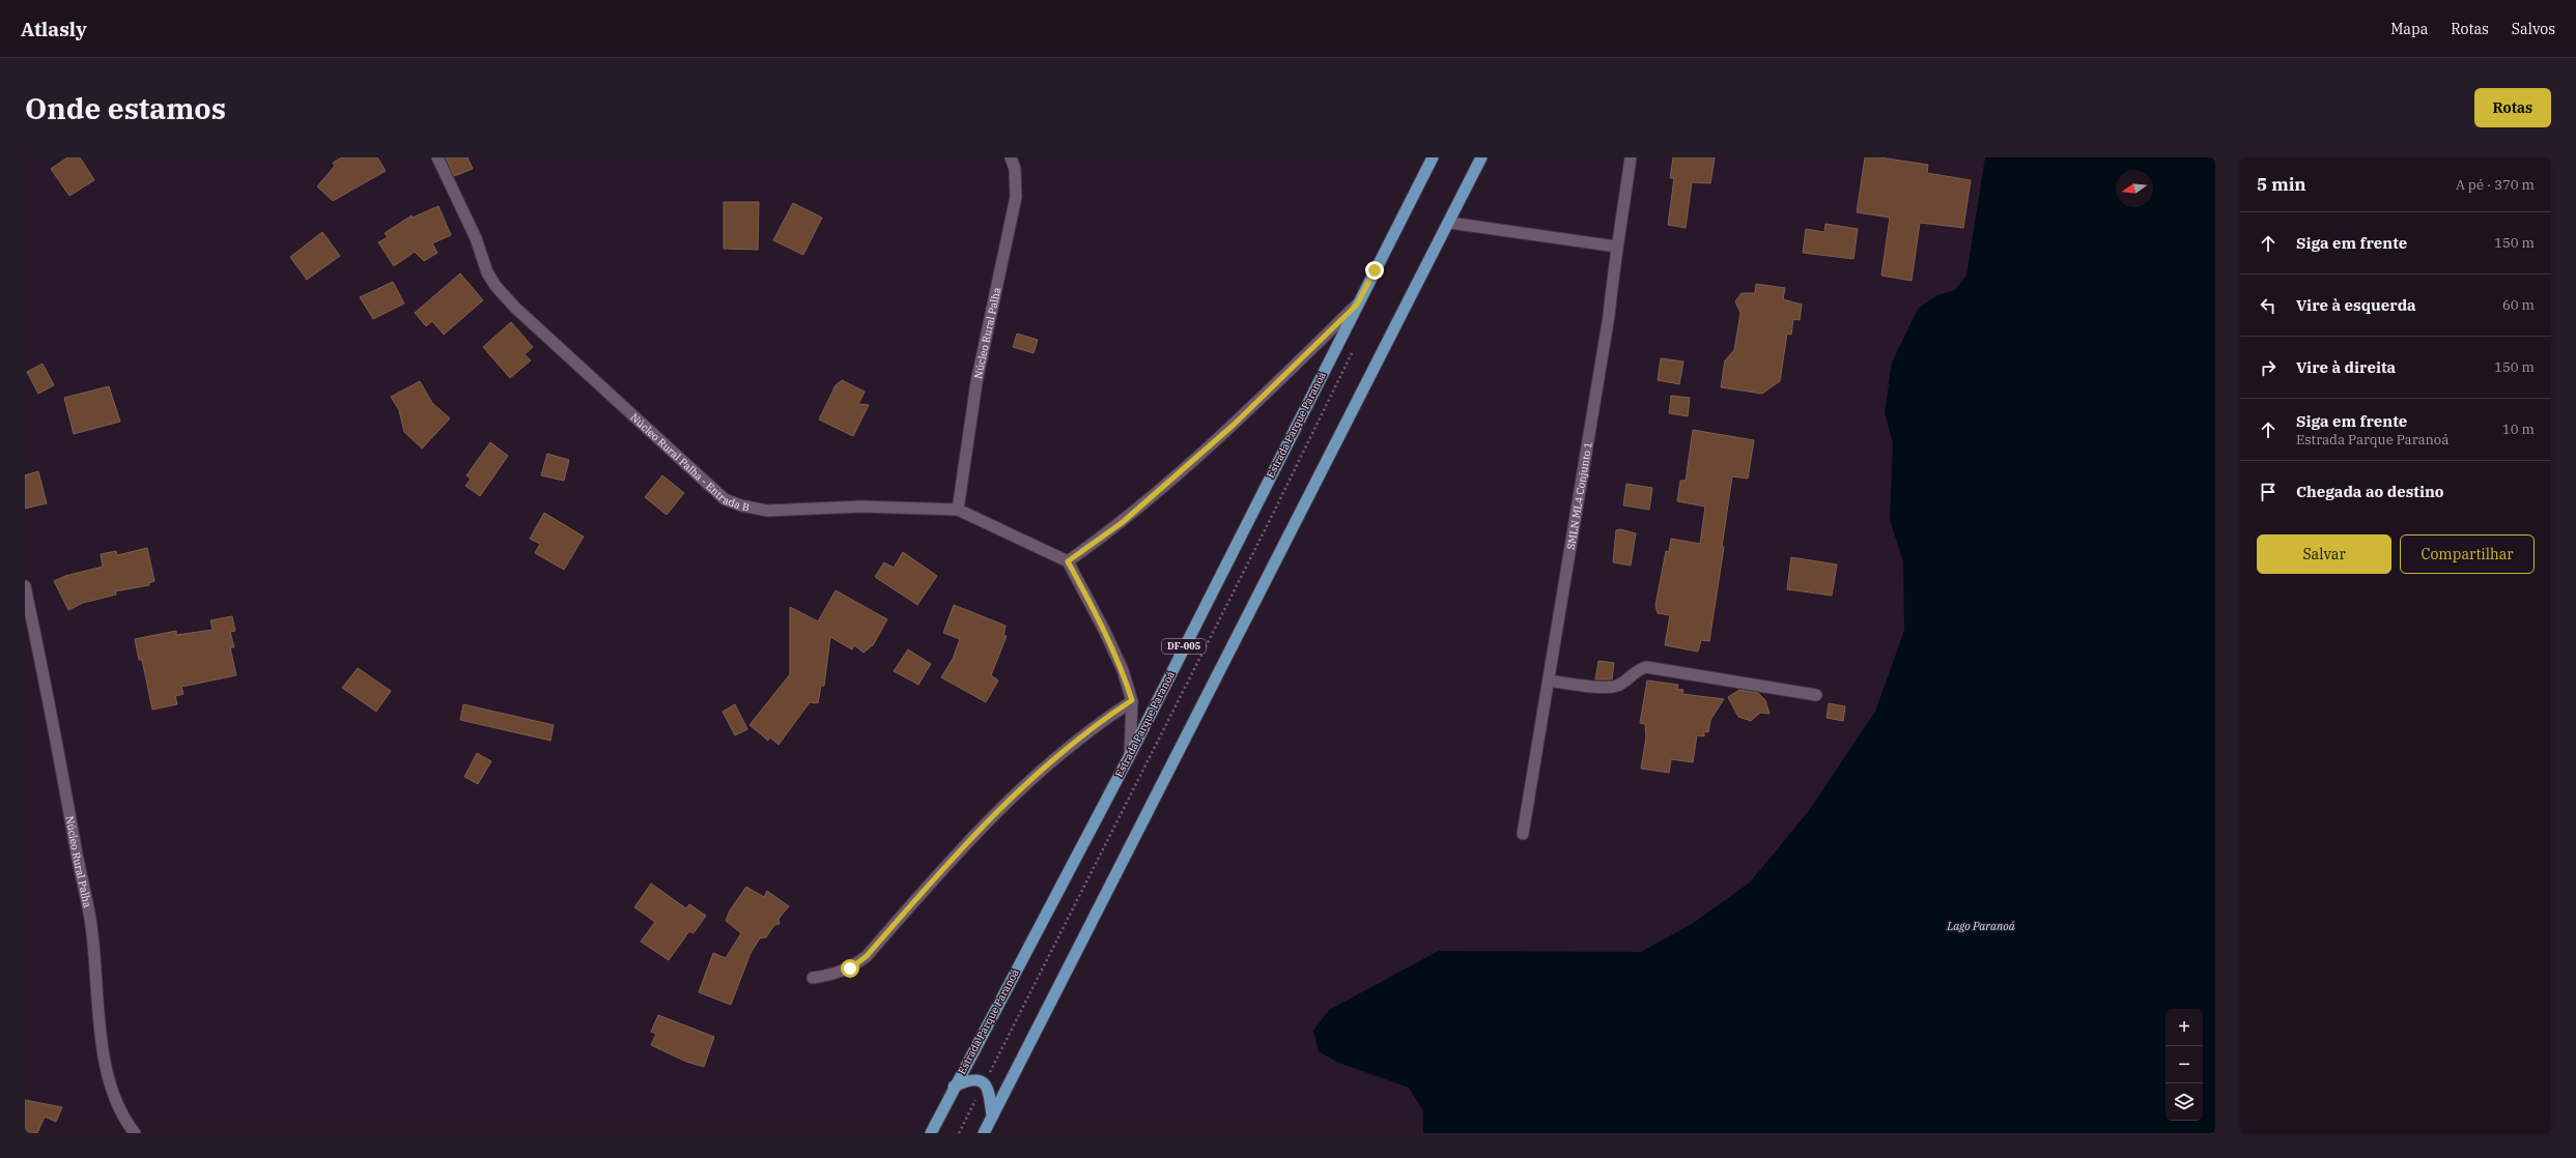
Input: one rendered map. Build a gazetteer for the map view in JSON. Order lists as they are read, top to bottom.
{
  "streets": {
    "main road": ["Estrada Parque Paranoá", "DF-005"],
    "street": ["Núcleo Rural Palha", "Núcleo Rural Palha - Entrada B", "SMLN ML4 Conjunto 1"]
  },
  "crossings": [
    ["Núcleo Rural Palha", "Núcleo Rural Palha - Entrada B"]
  ],
  "water": ["Lago Paranoá"],
  "north": "left",
  "page": {
    "header": "Atlasly",
    "nav": ["Mapa", "Rotas", "Salvos"],
    "buttons": [
      "Rotas",
      ["Salvar", "Compartilhar"]
    ],
    "title": "Onde estamos",
    "heading": ["5 min", "A pé · 370 m"],
    "list": [
      ["Siga em frente", "150 m"],
      ["Vire à esquerda", "60 m"],
      ["Vire à direita", "150 m"],
      ["Siga em frente", "Estrada Parque Paranoá", "10 m"],
      "Chegada ao destino"
    ],
    "map_buttons": ["+", "−"]
  }
}
